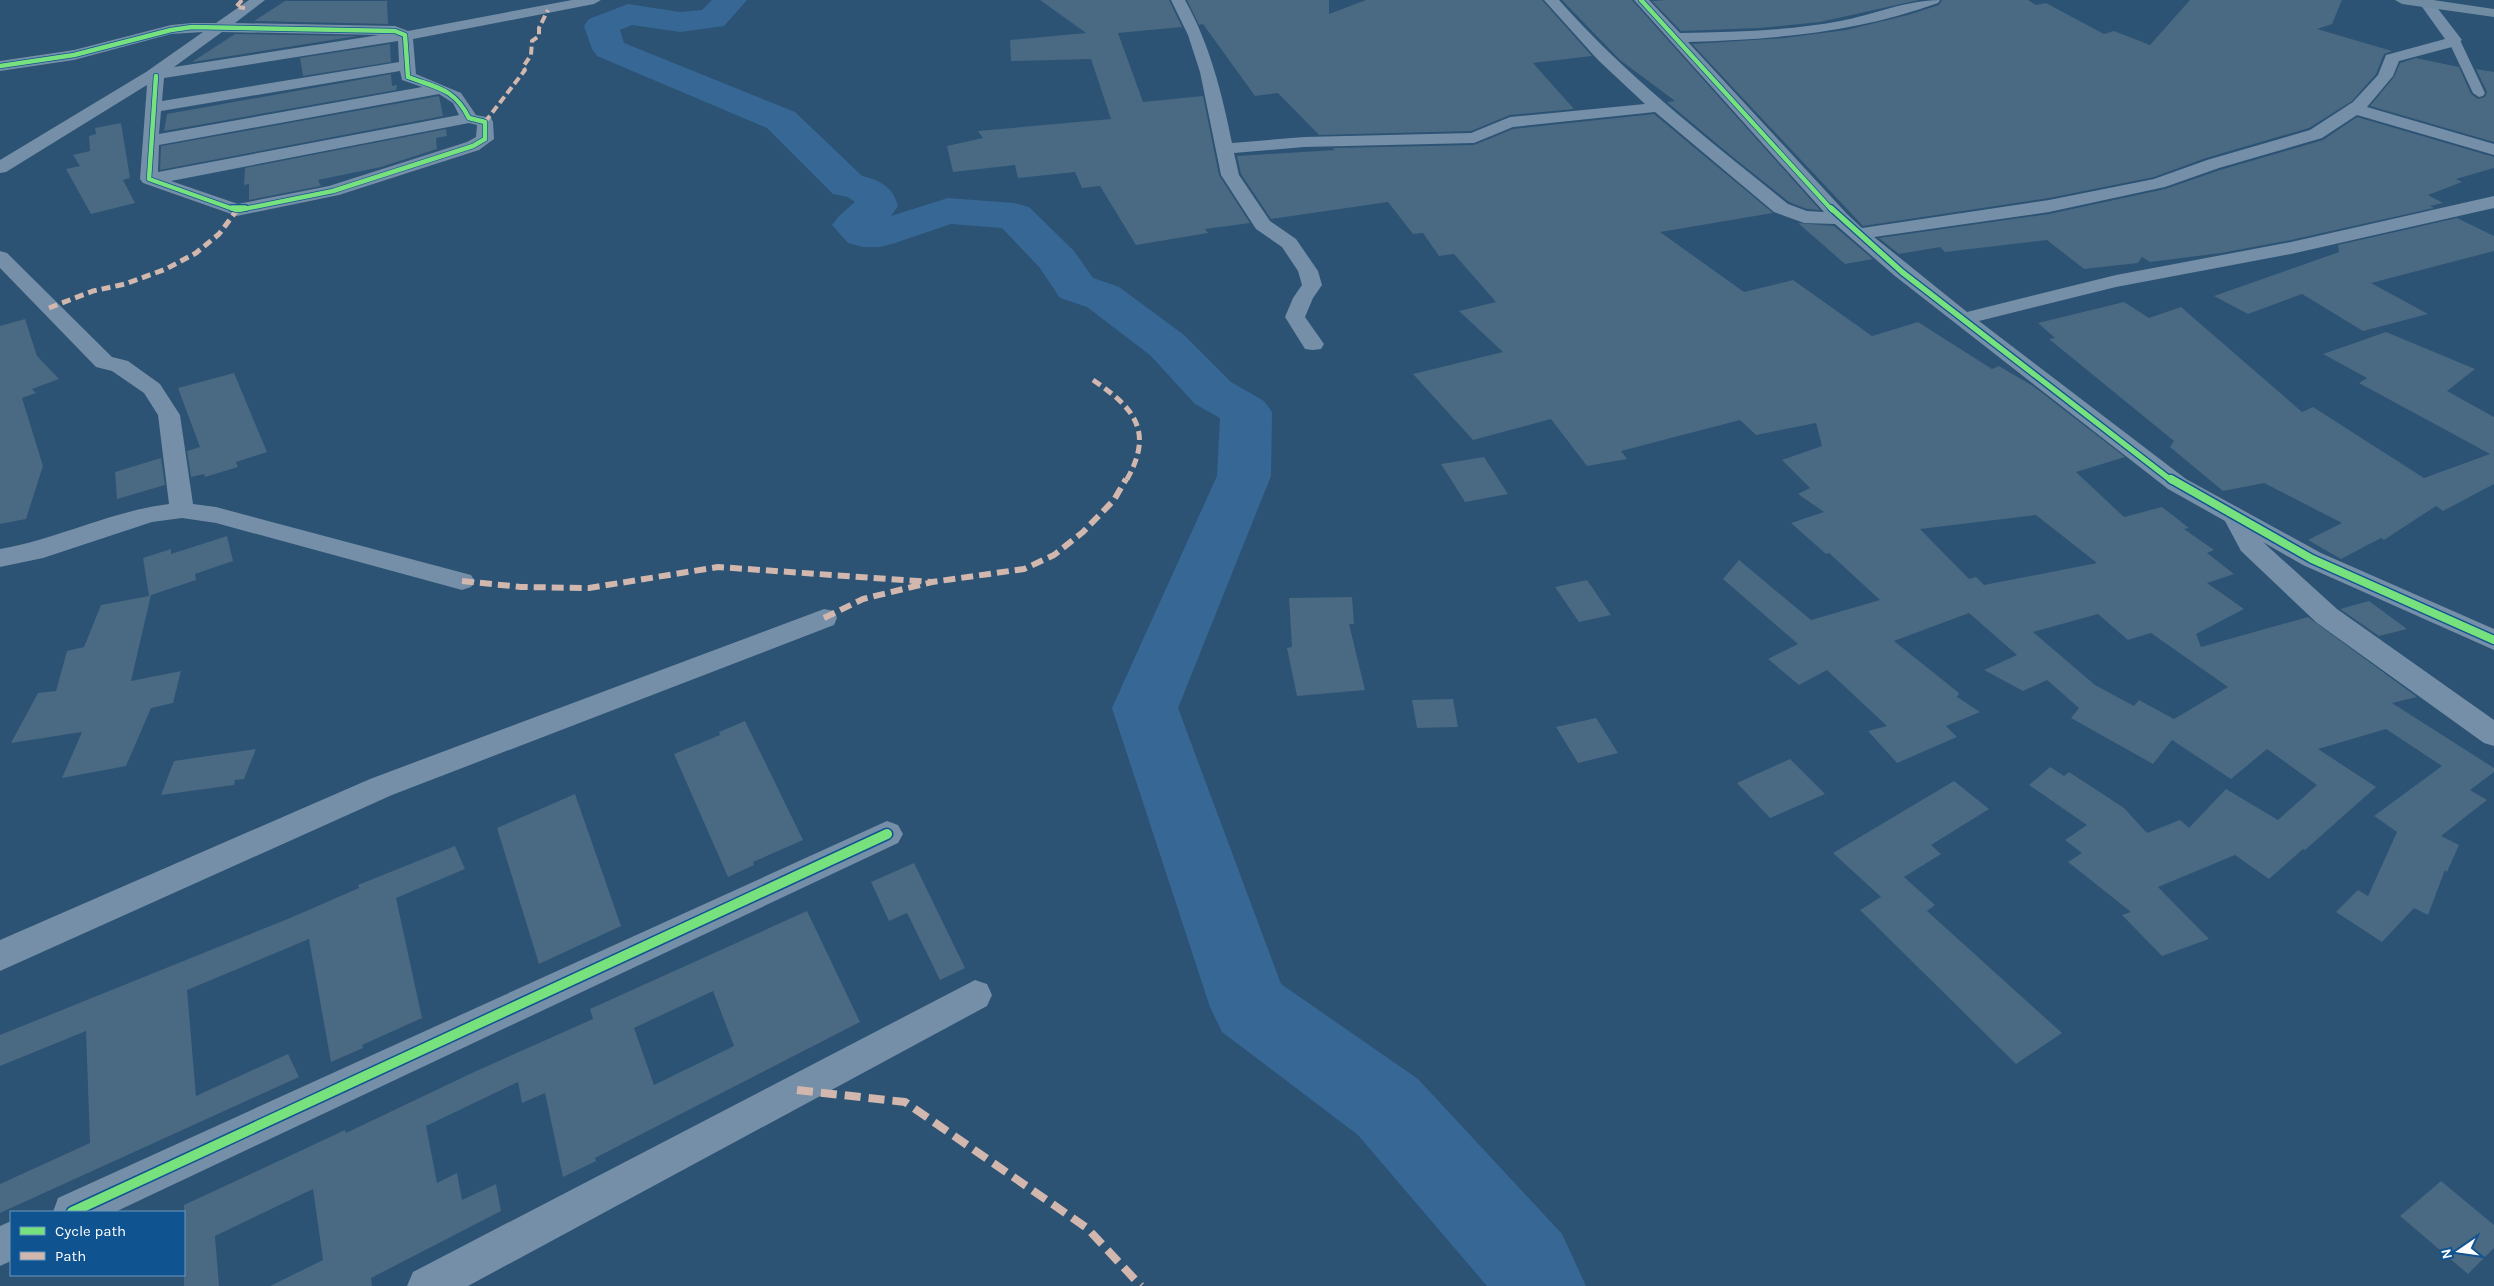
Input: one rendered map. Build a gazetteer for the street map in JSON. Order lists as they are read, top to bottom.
{
  "legend": ["Cycle path", "Path"],
  "north": "left"
}
